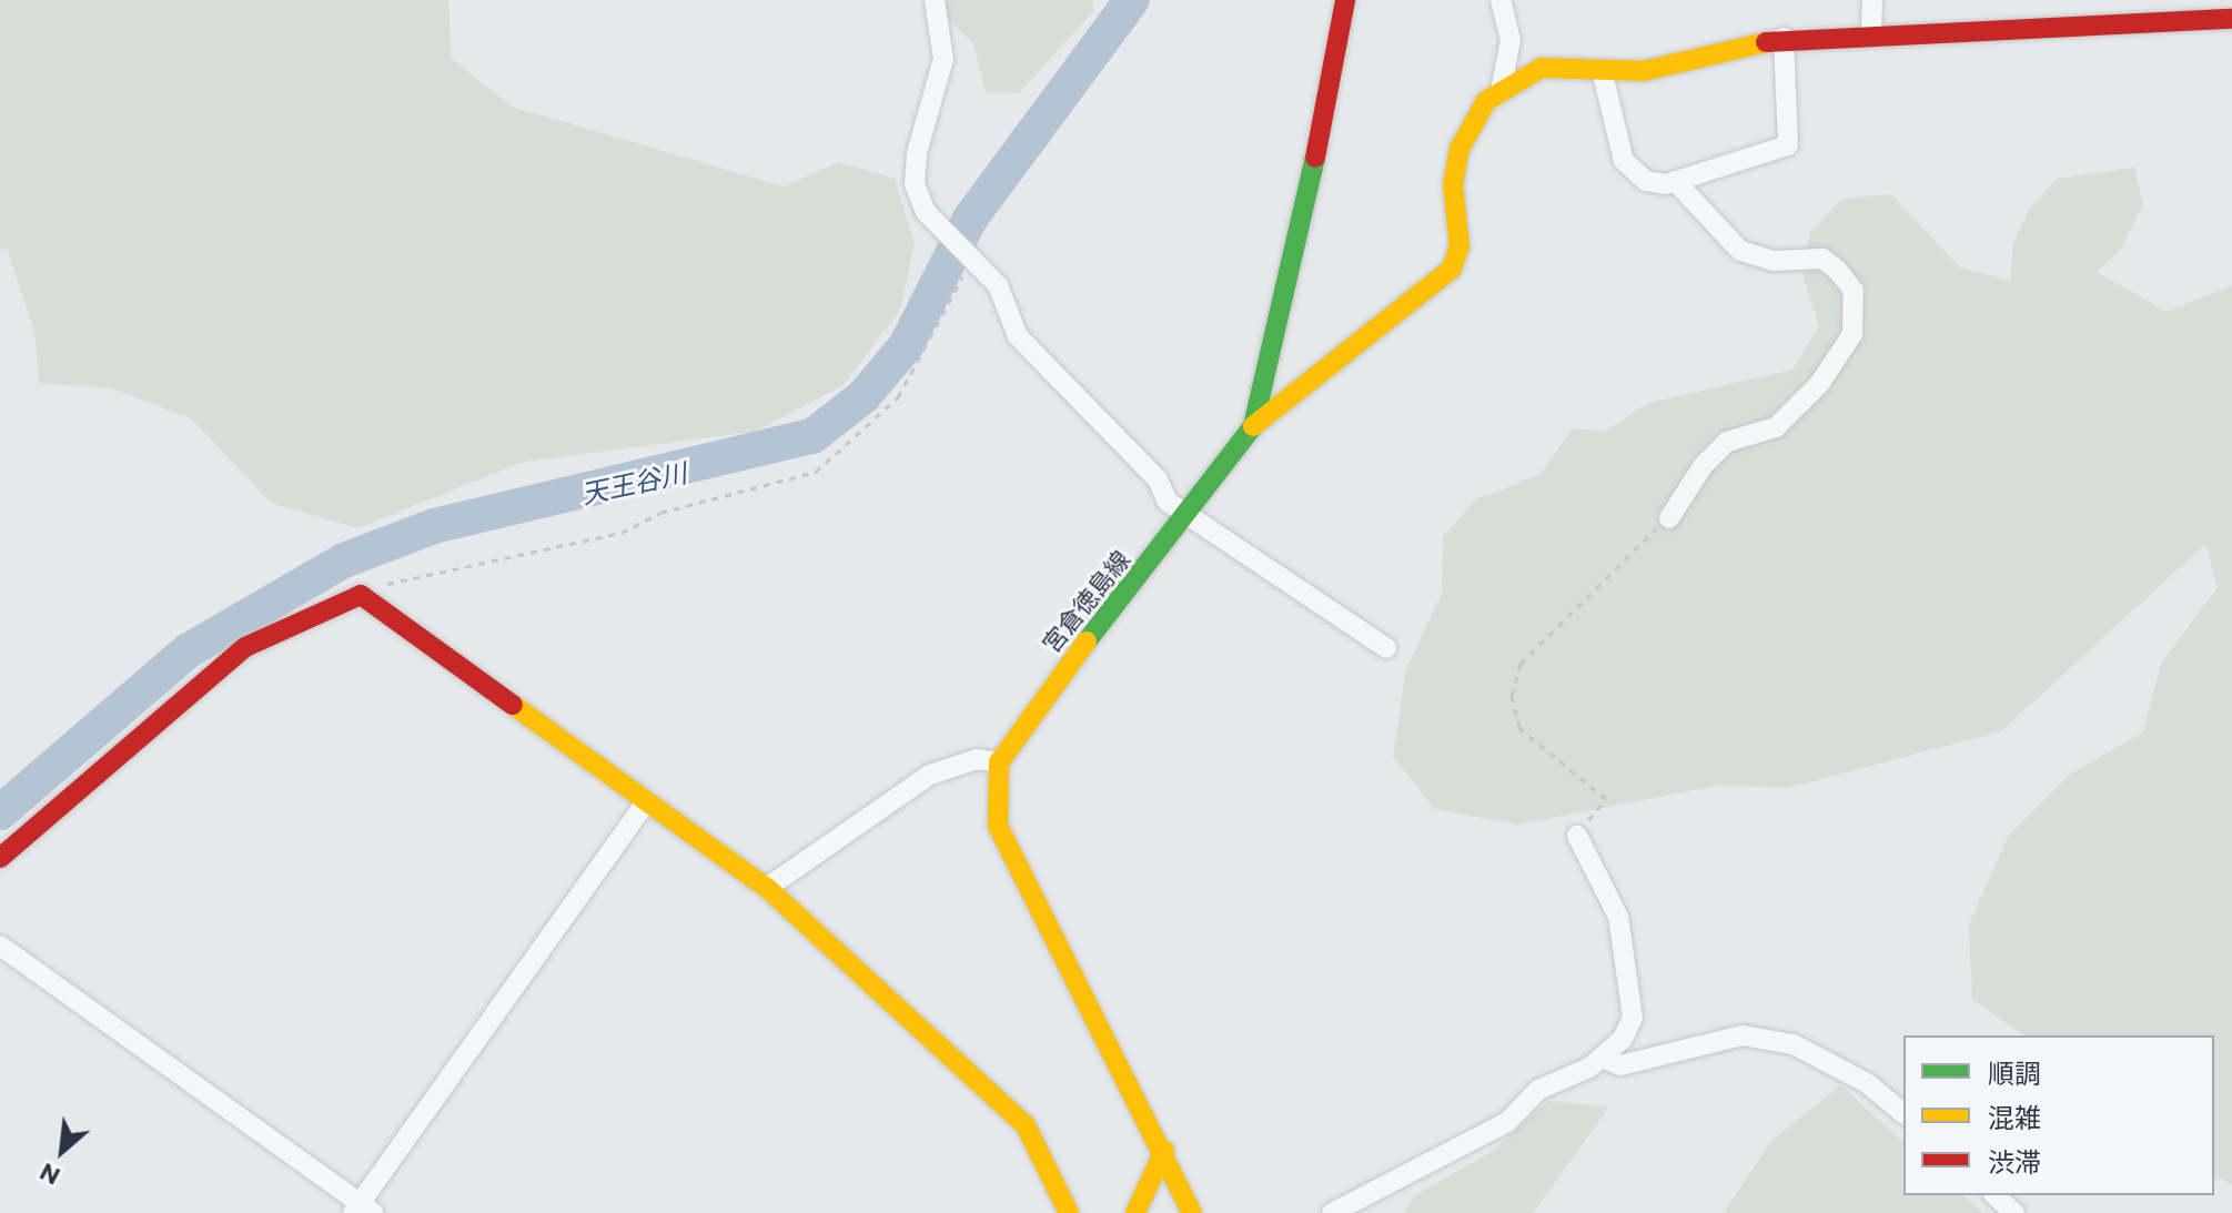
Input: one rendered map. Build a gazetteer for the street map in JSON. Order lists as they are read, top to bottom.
{
  "streets": {
    "street": ["宮倉徳島線"]
  },
  "water": ["天王谷川"],
  "legend": ["順調", "混雑", "渋滞"],
  "north": "bottom left"
}
